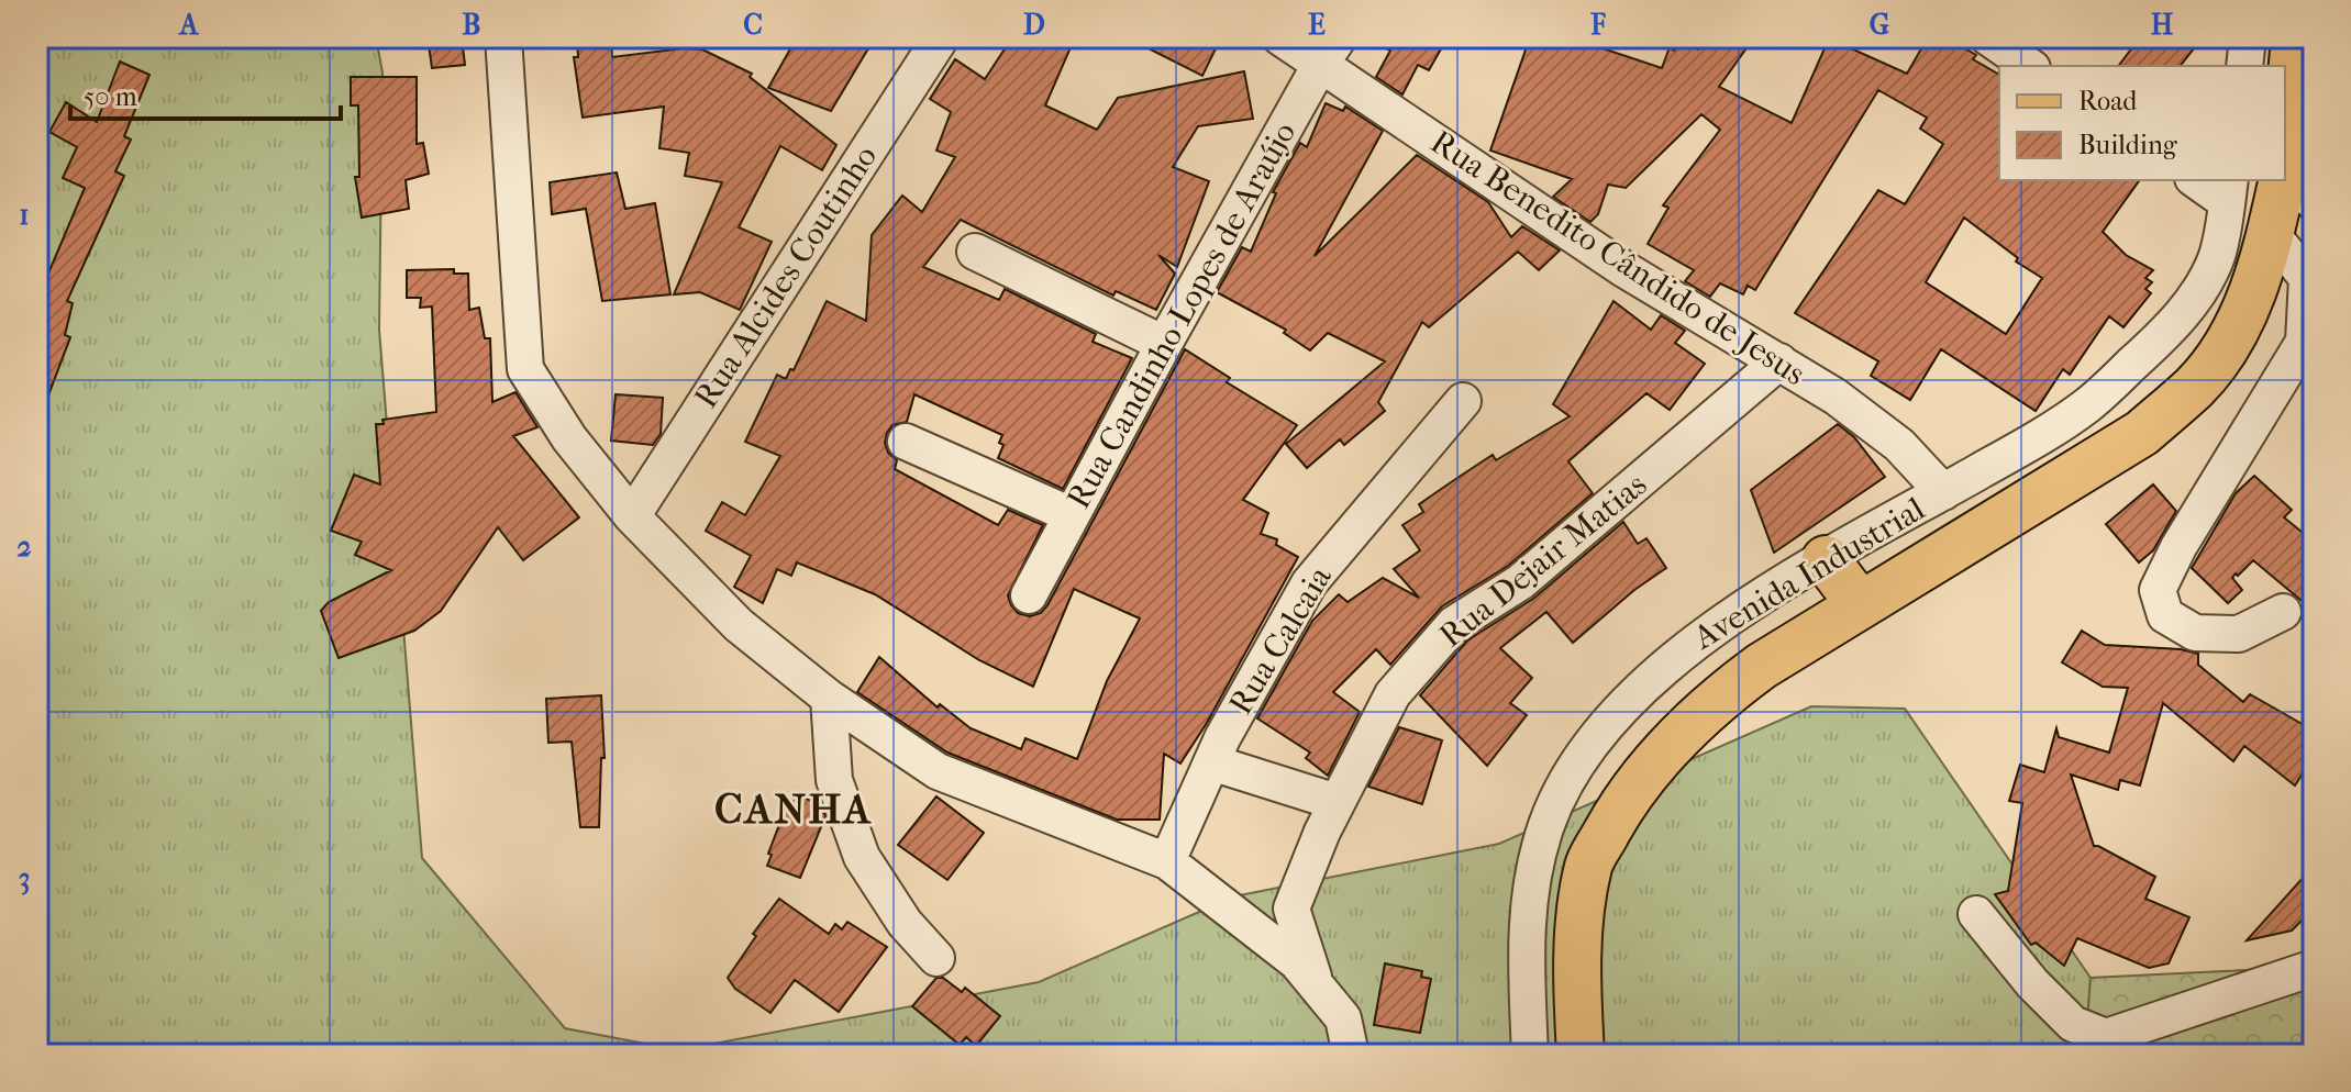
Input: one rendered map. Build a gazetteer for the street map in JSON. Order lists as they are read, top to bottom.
{
  "streets": {
    "main road": ["Avenida Industrial"],
    "street": [
      "Rua Benedito Cândido de Jesus",
      "Rua Alcides Coutinho",
      "Rua Candinho Lopes de Araújo",
      "Rua Dejair Matias",
      "Rua Calcaia"
    ]
  },
  "crossings": [
    ["Rua Benedito Cândido de Jesus", "Rua Candinho Lopes de Araújo"],
    ["Rua Benedito Cândido de Jesus", "Rua Dejair Matias"],
    ["Rua Benedito Cândido de Jesus", "Avenida Industrial"]
  ],
  "districts": ["CANHA"],
  "legend": ["Road", "Building"],
  "scale_bar": "50 m",
  "grid": {
    "columns": [
      "A",
      "B",
      "C",
      "D",
      "E",
      "F",
      "G",
      "H"
    ],
    "rows": ["1", "2", "3"]
  }
}
